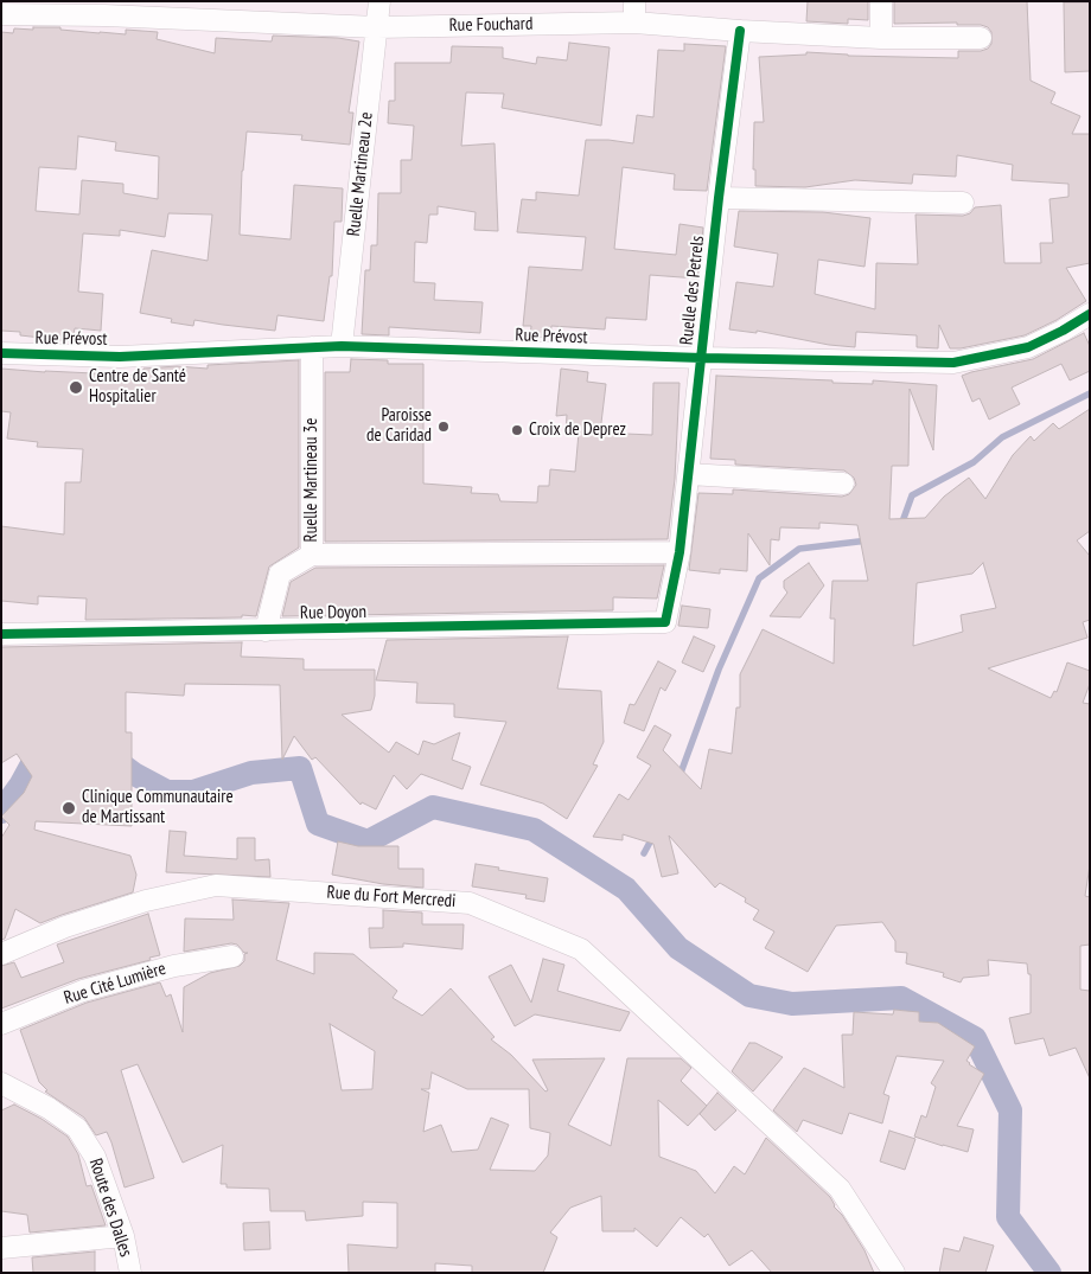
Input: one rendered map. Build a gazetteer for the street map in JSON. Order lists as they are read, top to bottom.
{
  "streets": {
    "street": [
      "Rue Fouchard",
      "Ruelle Martineau 2e",
      "Ruelle des Petrels",
      "Rue Prévost",
      "Ruelle Martineau 3e",
      "Rue Doyon",
      "Rue du Fort Mercredi",
      "Rue Cité Lumière",
      "Route des Dalles"
    ]
  },
  "crossings": [
    ["Rue Fouchard", "Ruelle Martineau 2e"],
    ["Rue Fouchard", "Ruelle des Petrels"],
    ["Ruelle Martineau 2e", "Rue Prévost"],
    ["Ruelle des Petrels", "Rue Prévost"],
    ["Ruelle des Petrels", "Rue Doyon"],
    ["Rue Prévost", "Ruelle Martineau 3e"],
    ["Ruelle Martineau 3e", "Rue Doyon"]
  ],
  "places": [
    "Centre de Santé Hospitalier",
    "Paroisse de Caridad",
    "Croix de Deprez",
    "Clinique Communautaire de Martissant"
  ]
}
